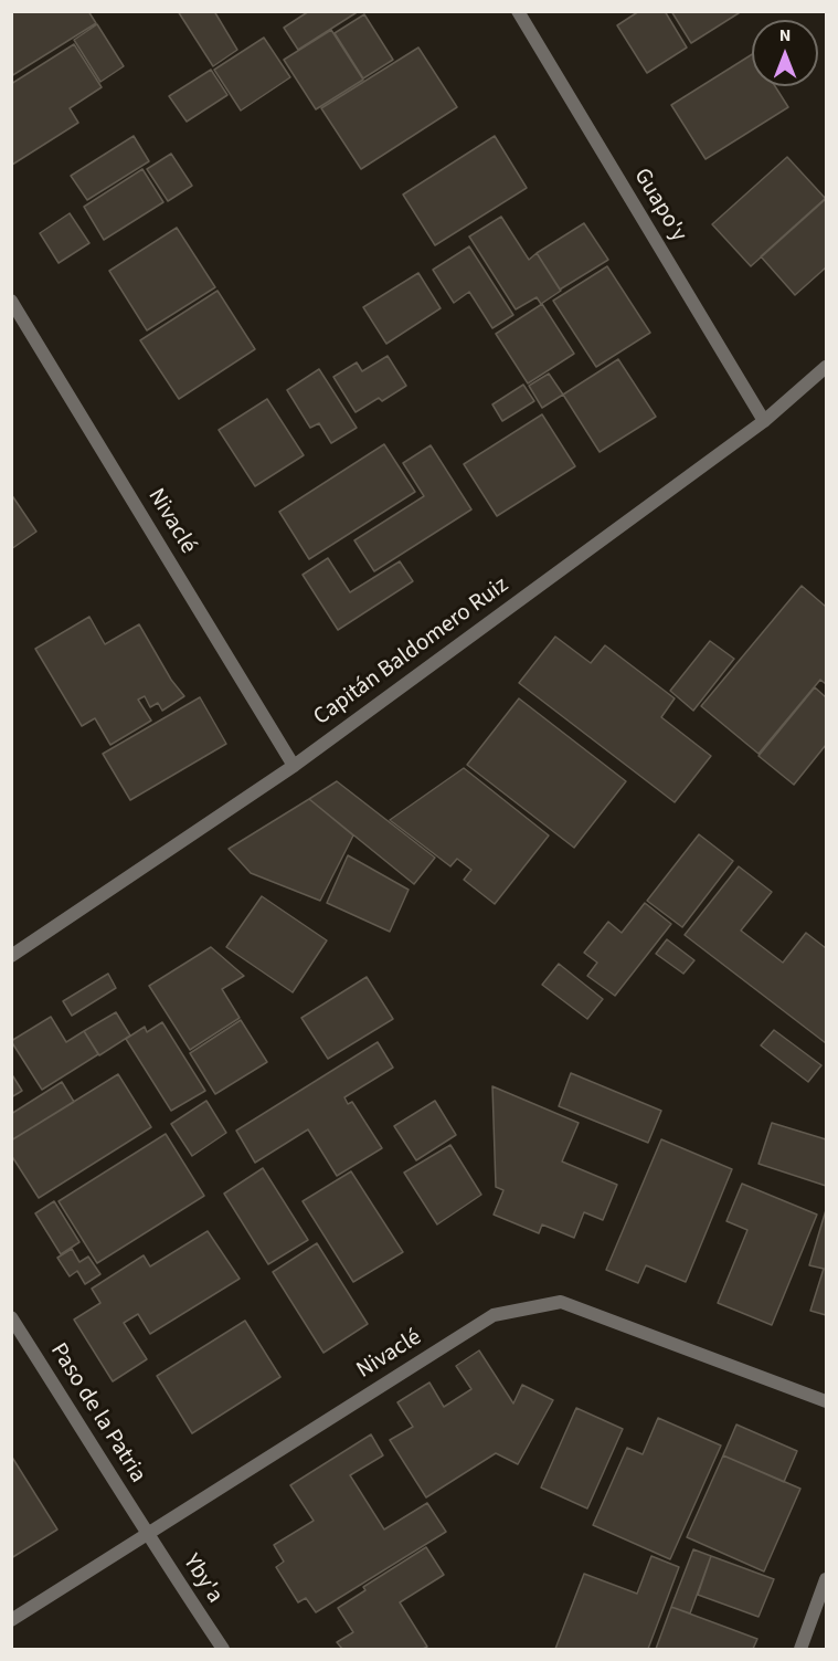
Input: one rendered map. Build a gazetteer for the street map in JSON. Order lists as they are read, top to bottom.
{
  "streets": {
    "street": [
      "Guapo'y",
      "Nivaclé",
      "Capitán Baldomero Ruiz",
      "Paso de la Patria",
      "Yby'a"
    ]
  },
  "crossings": [
    ["Guapo'y", "Capitán Baldomero Ruiz"],
    ["Nivaclé", "Capitán Baldomero Ruiz"],
    ["Nivaclé", "Paso de la Patria"],
    ["Nivaclé", "Yby'a"],
    ["Paso de la Patria", "Yby'a"]
  ],
  "north": "top"
}
